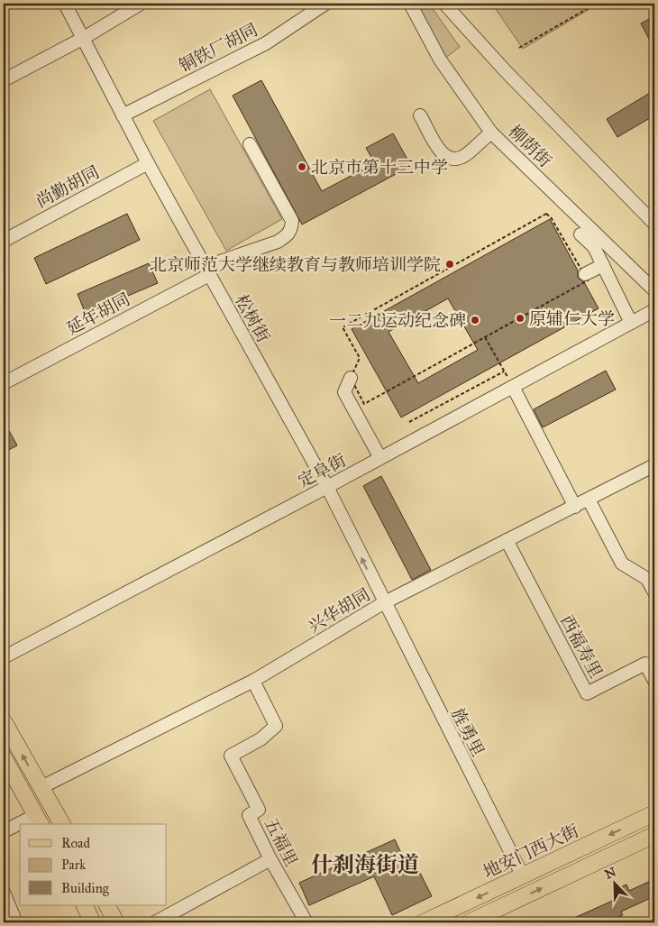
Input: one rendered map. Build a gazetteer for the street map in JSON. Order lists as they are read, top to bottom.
{
  "streets": {
    "main road": ["地安门西大街"],
    "street": [
      "铜铁厂胡同",
      "柳荫街",
      "尚勤胡同",
      "延年胡同",
      "松树街",
      "定阜街",
      "兴华胡同",
      "西福寿里",
      "旌勇里",
      "五福里"
    ]
  },
  "crossings": [
    ["铜铁厂胡同", "松树街"],
    ["尚勤胡同", "松树街"],
    ["延年胡同", "松树街"],
    ["松树街", "定阜街"],
    ["松树街", "兴华胡同"],
    ["松树街", "旌勇里"],
    ["兴华胡同", "西福寿里"],
    ["兴华胡同", "旌勇里"],
    ["兴华胡同", "五福里"],
    ["旌勇里", "地安门西大街"]
  ],
  "districts": ["什刹海街道"],
  "places": [
    "北京市第十三中学",
    "北京师范大学继续教育与教师培训学院",
    "原辅仁大学",
    "一二九运动纪念碑"
  ],
  "legend": ["Road", "Park", "Building"],
  "north": "top left"
}
